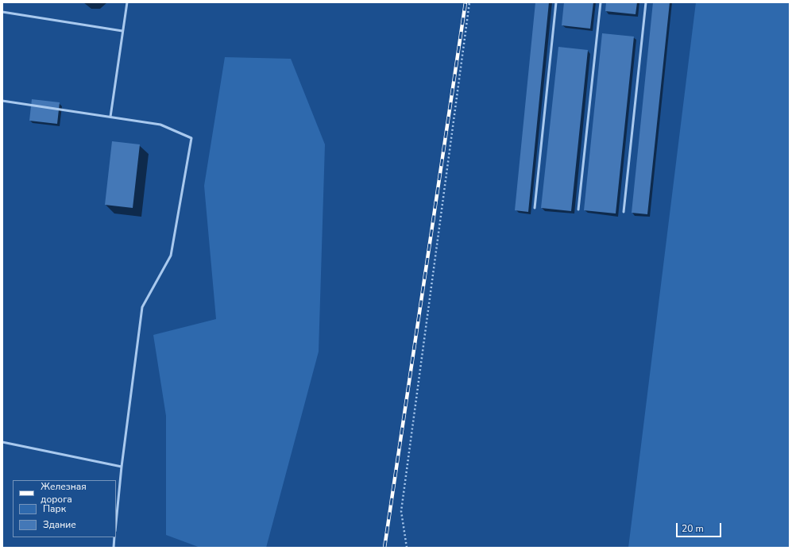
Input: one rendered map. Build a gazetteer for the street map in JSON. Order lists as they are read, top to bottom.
{
  "legend": ["Железная дорога", "Парк", "Здание"],
  "scale_bar": "20 m"
}
